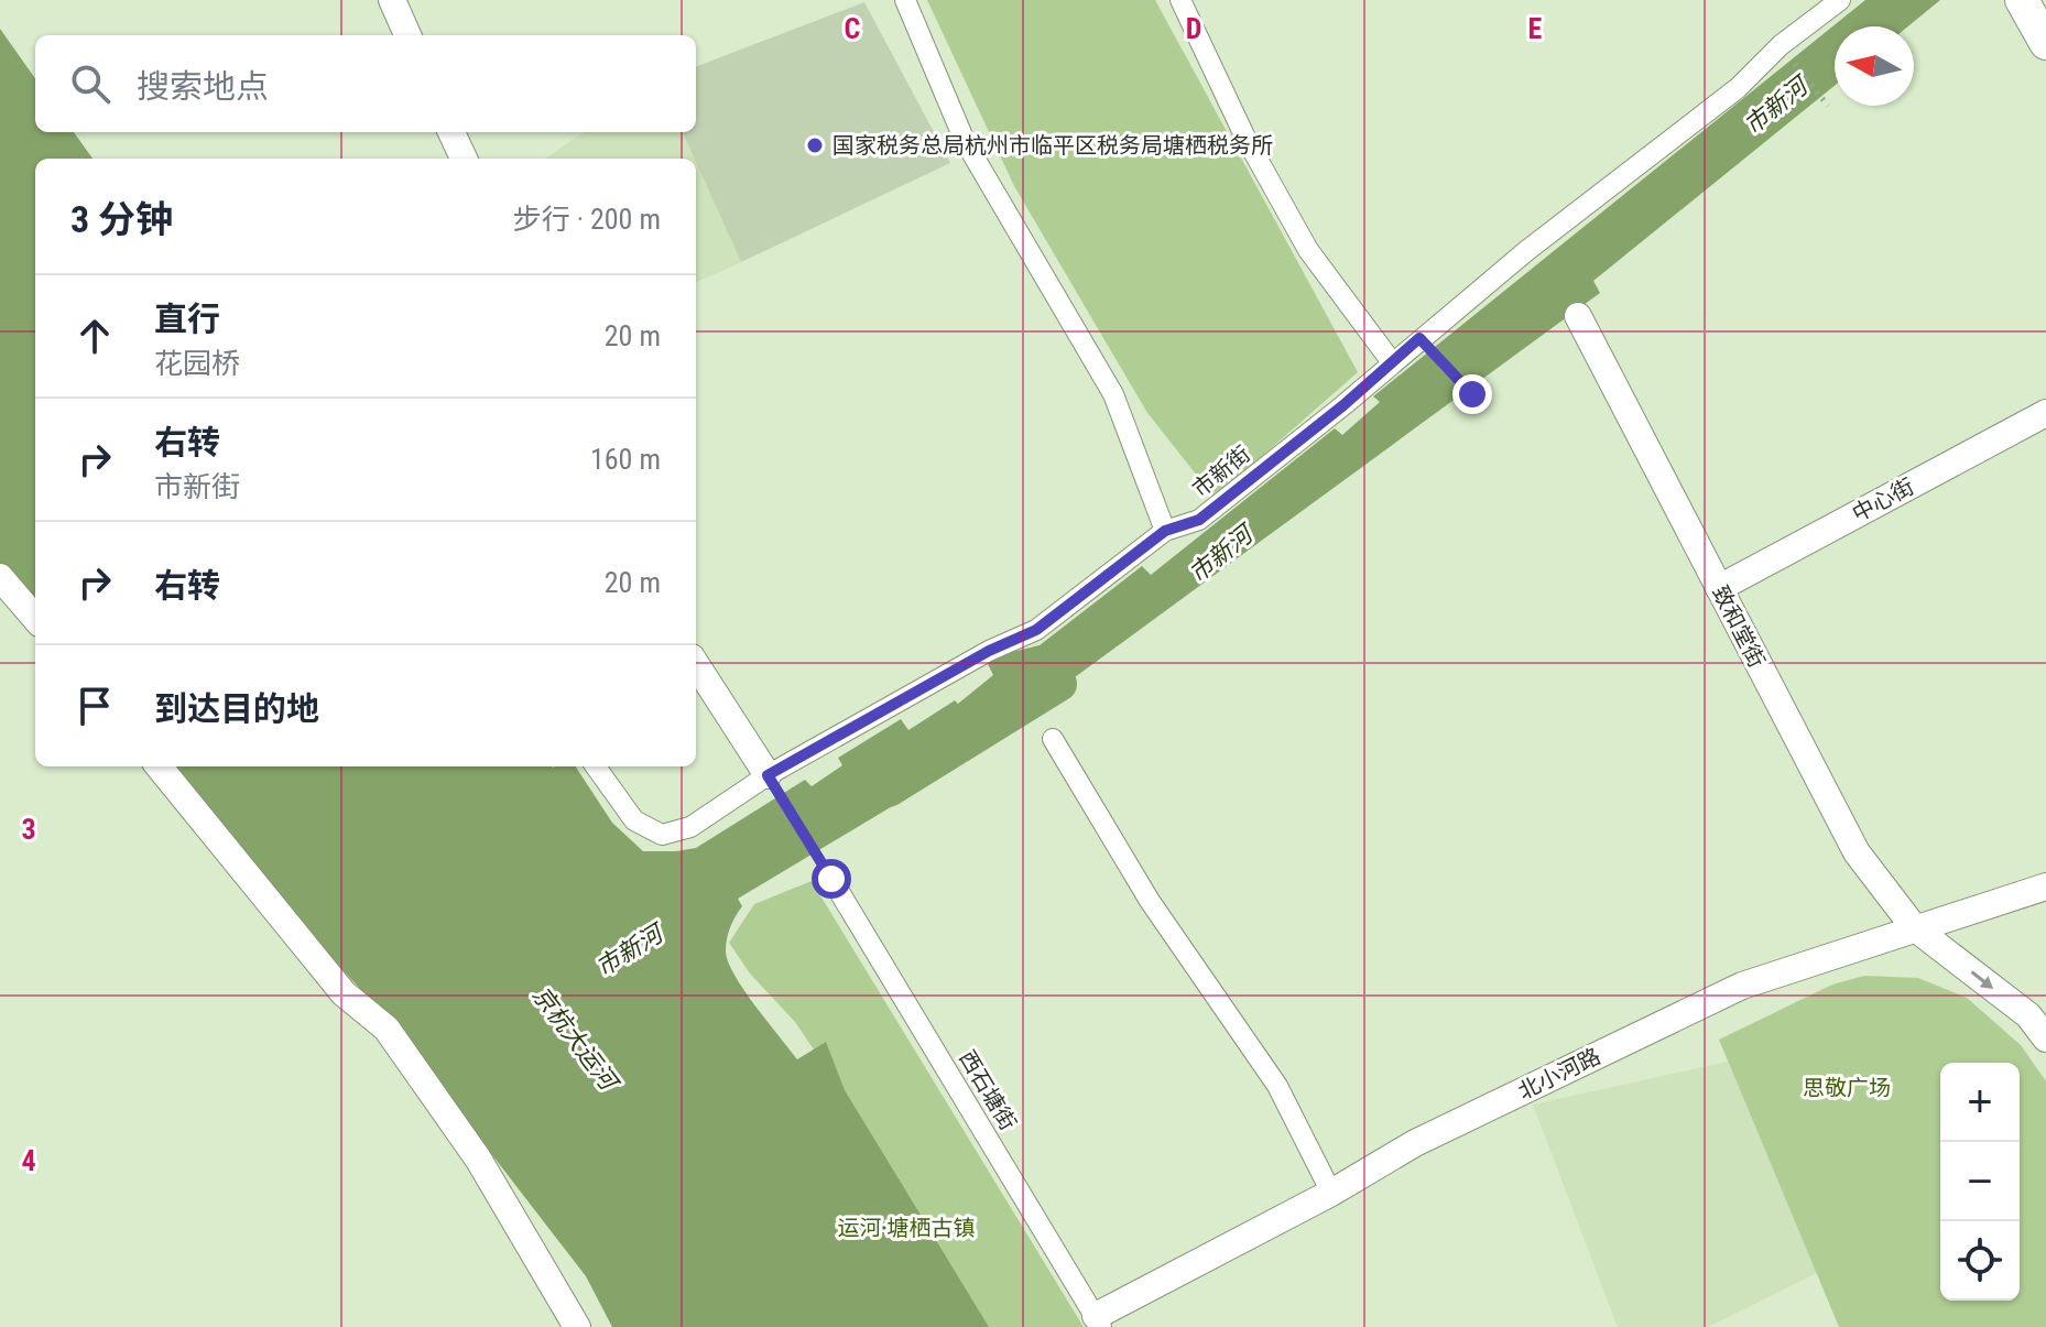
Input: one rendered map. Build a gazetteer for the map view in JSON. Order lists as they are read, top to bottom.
{
  "streets": {
    "street": [
      "市新街",
      "中心街",
      "致和堂街",
      "北小河路",
      "西石塘街"
    ]
  },
  "crossings": [
    ["中心街", "致和堂街"],
    ["致和堂街", "北小河路"],
    ["北小河路", "西石塘街"]
  ],
  "water": ["市新河", "京杭大运河"],
  "parks": ["思敬广场", "运河·塘栖古镇"],
  "places": ["国家税务总局杭州市临平区税务局塘栖税务所"],
  "north": "left",
  "page": {
    "search": "搜索地点",
    "heading": ["3 分钟", "步行 · 200 m"],
    "list": [
      ["直行", "花园桥", "20 m"],
      ["右转", "市新街", "160 m"],
      ["右转", "20 m"],
      "到达目的地"
    ],
    "map_buttons": ["+", "−"]
  },
  "grid": {
    "columns": ["C", "D", "E"],
    "rows": ["3", "4"]
  }
}
